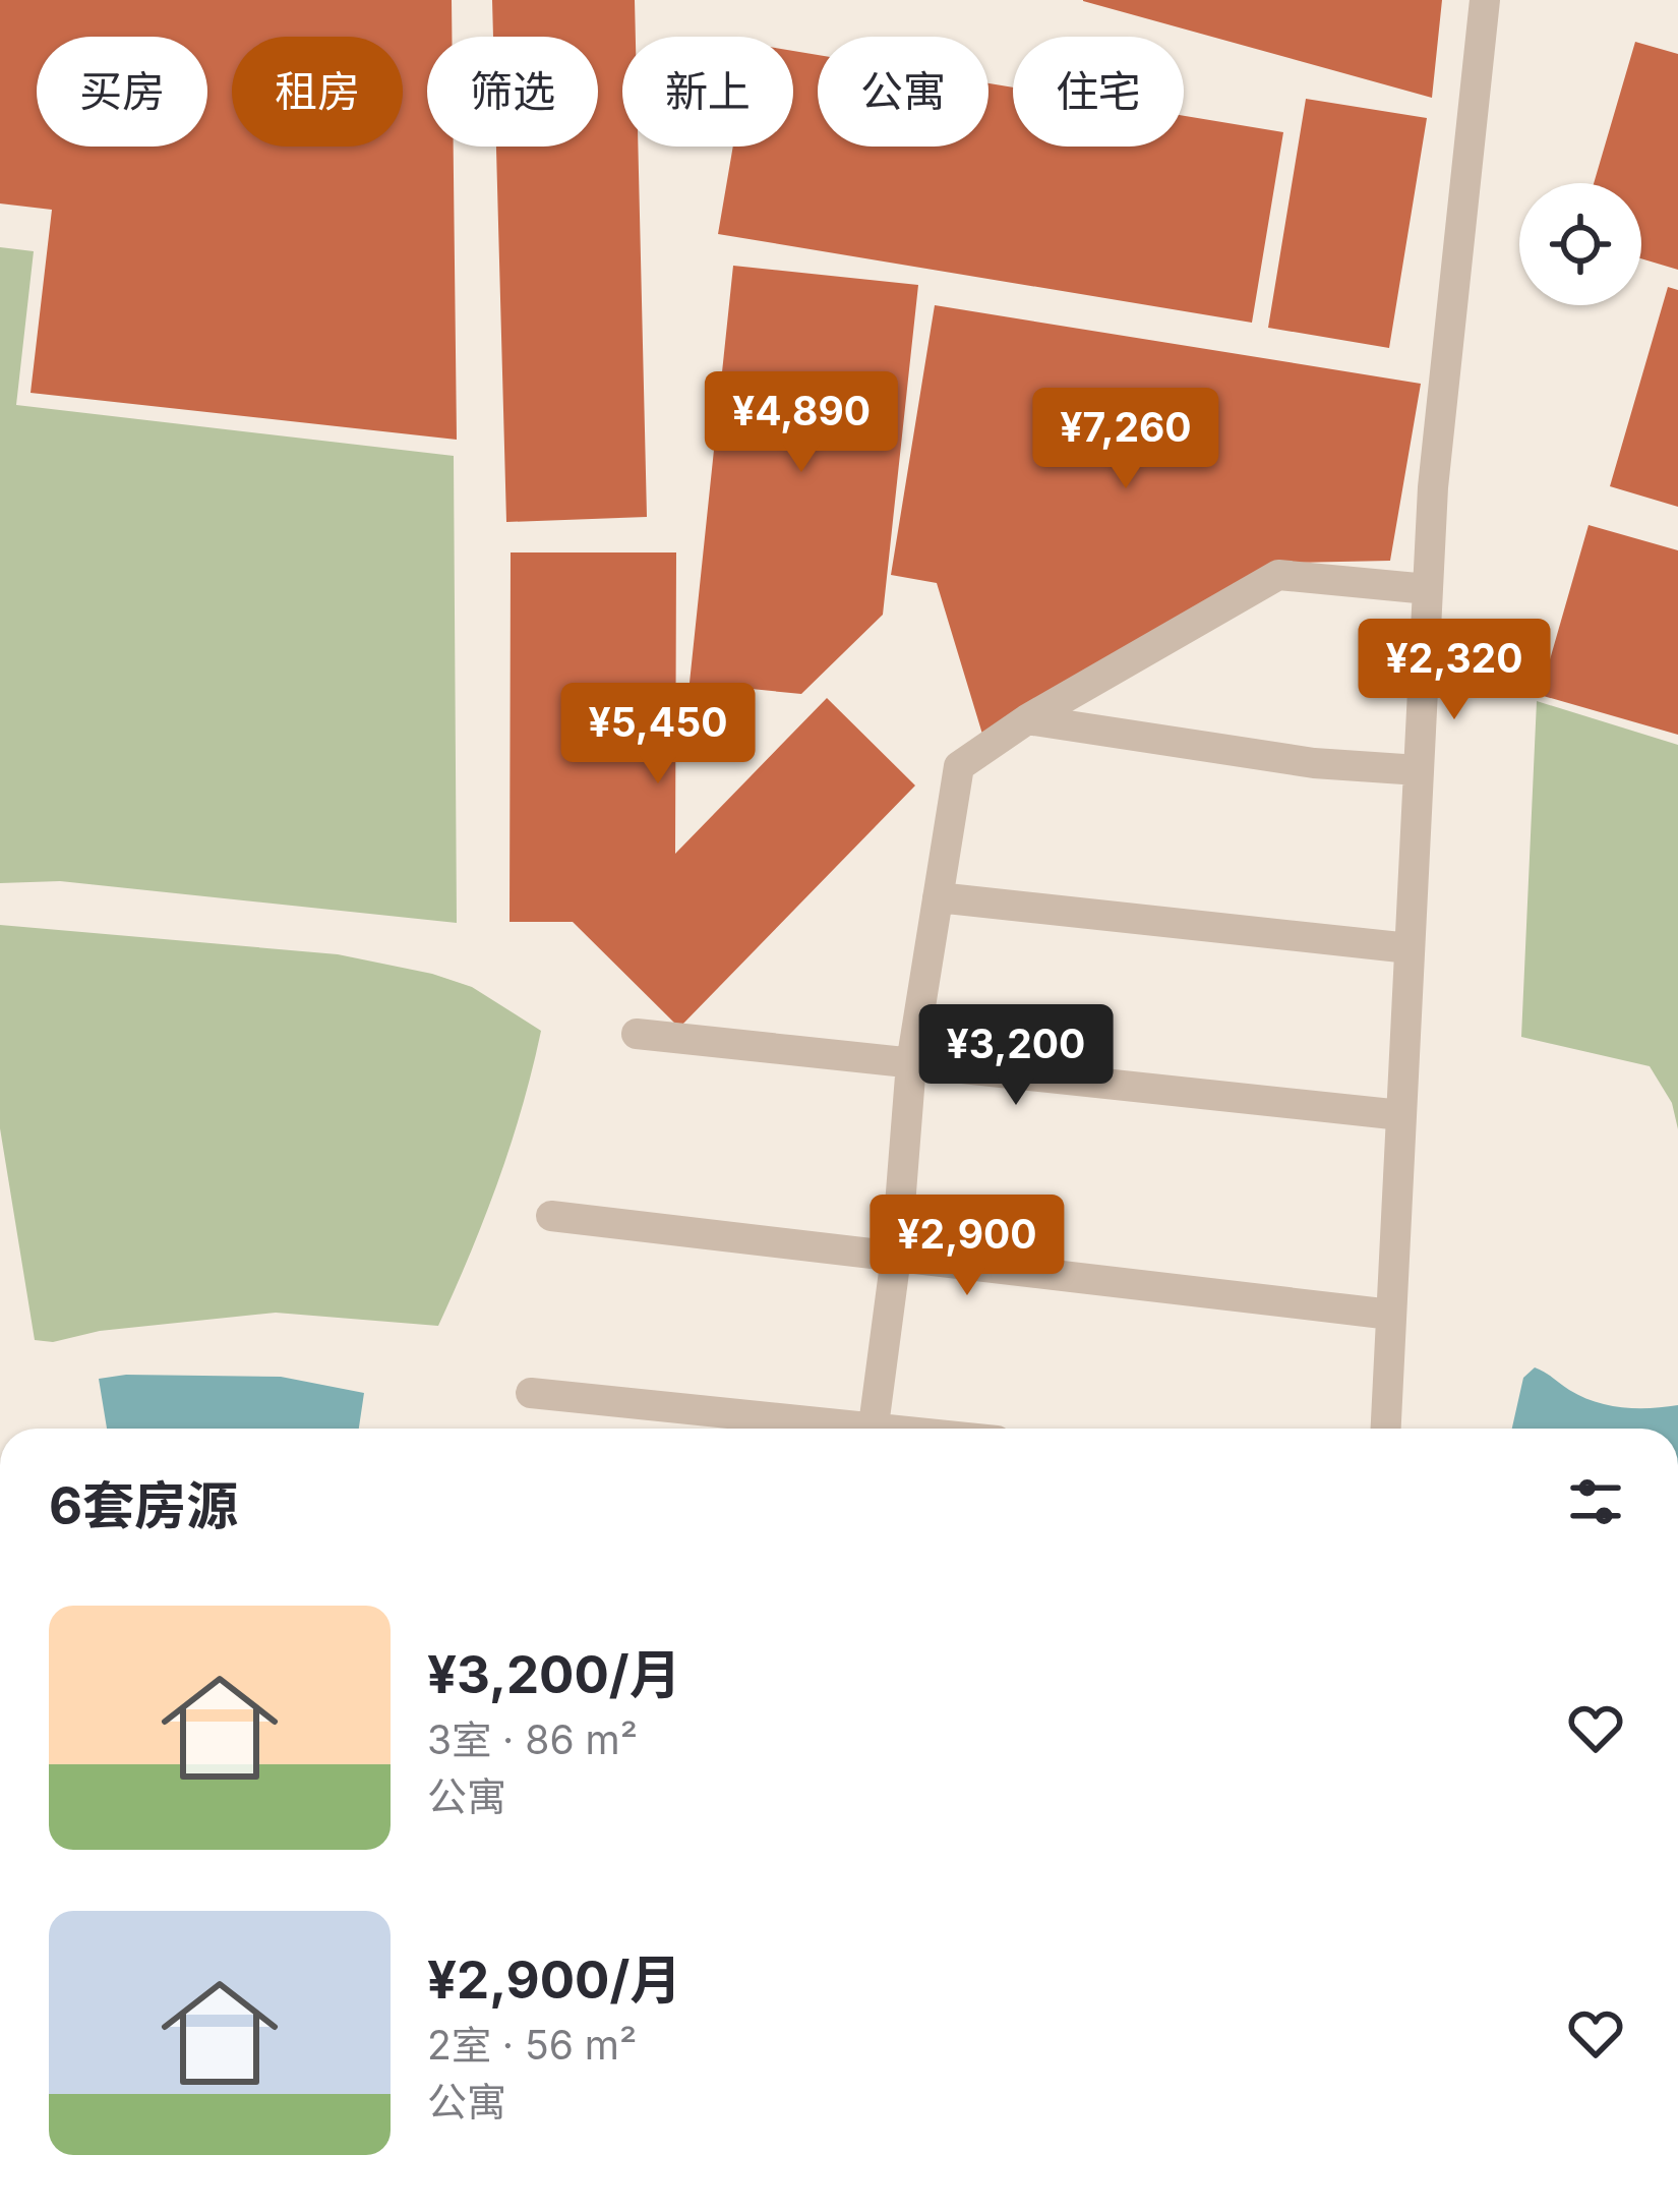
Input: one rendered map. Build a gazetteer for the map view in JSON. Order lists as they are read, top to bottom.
{
  "page": {
    "chip": [
      "买房",
      "租房",
      "筛选",
      "新上",
      "公寓",
      "住宅"
    ],
    "price": [
      "¥4,890",
      "¥7,260",
      "¥2,320",
      "¥5,450",
      "¥3,200",
      "¥2,900"
    ],
    "heading": "6套房源",
    "list": [
      {
        "name": "¥3,200/月",
        "note": "3室 · 86 m² · 公寓"
      },
      {
        "name": "¥2,900/月",
        "note": "2室 · 56 m² · 公寓"
      }
    ]
  }
}
